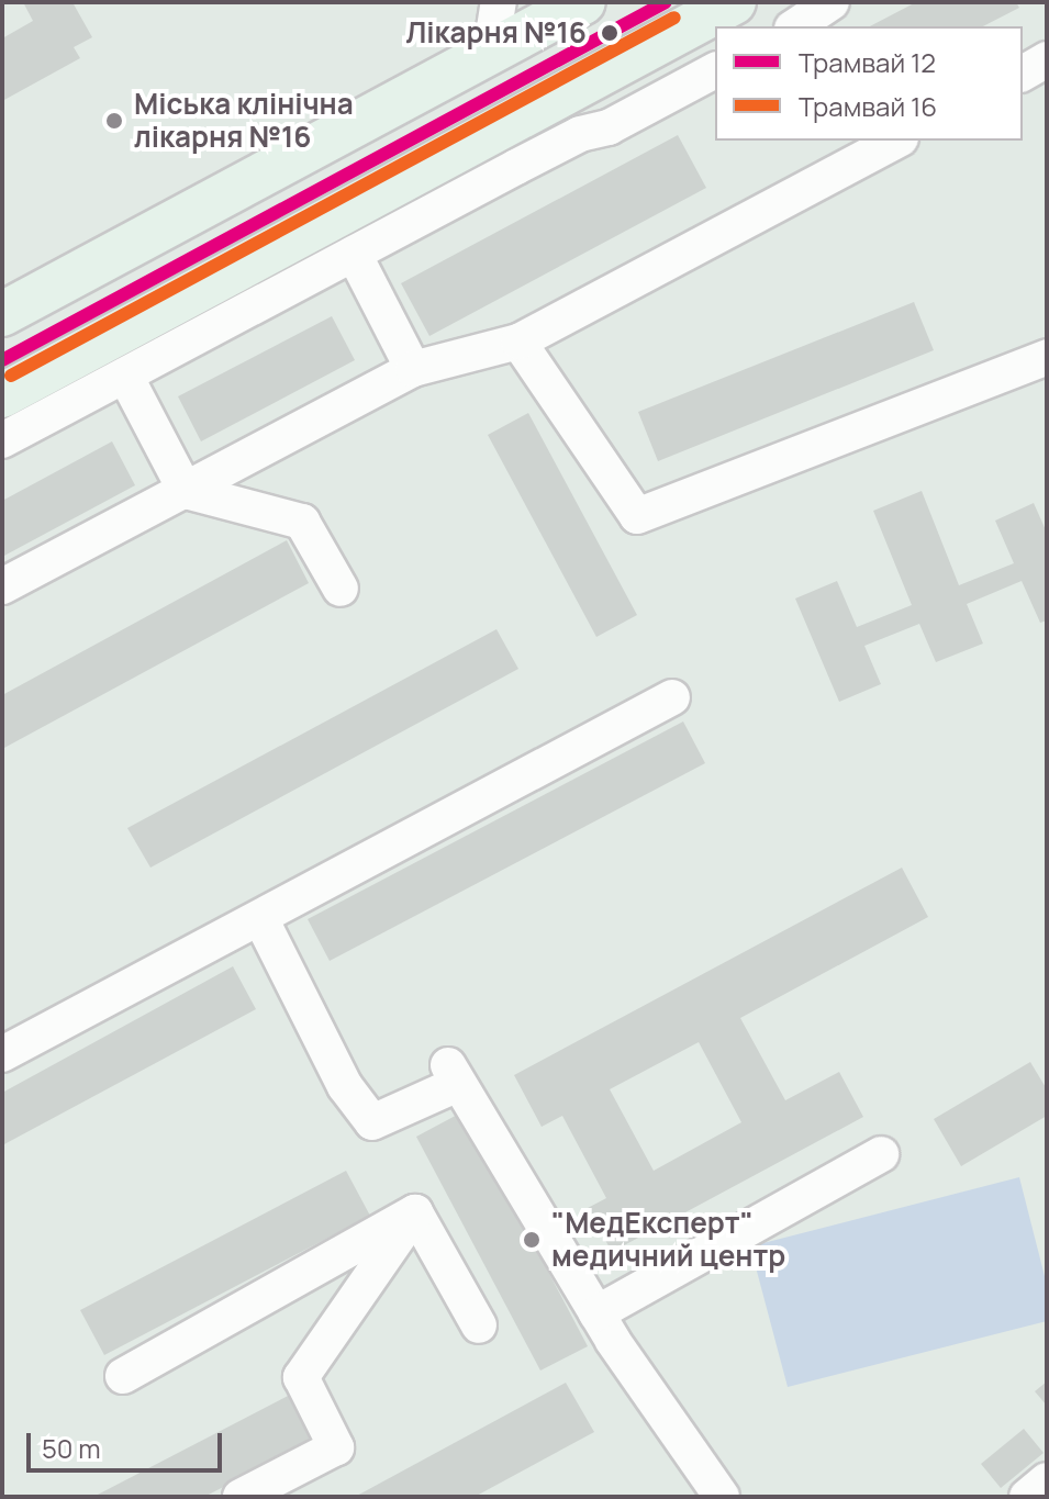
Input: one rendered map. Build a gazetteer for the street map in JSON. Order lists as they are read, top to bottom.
{
  "places": ["Лікарня №16", "Міська клінічна лікарня №16", "\"МедЕксперт\" медичний центр"],
  "lines": ["tram line 12", "tram line 16"],
  "legend": ["Трамвай 12", "Трамвай 16"],
  "scale_bar": "50 m"
}
